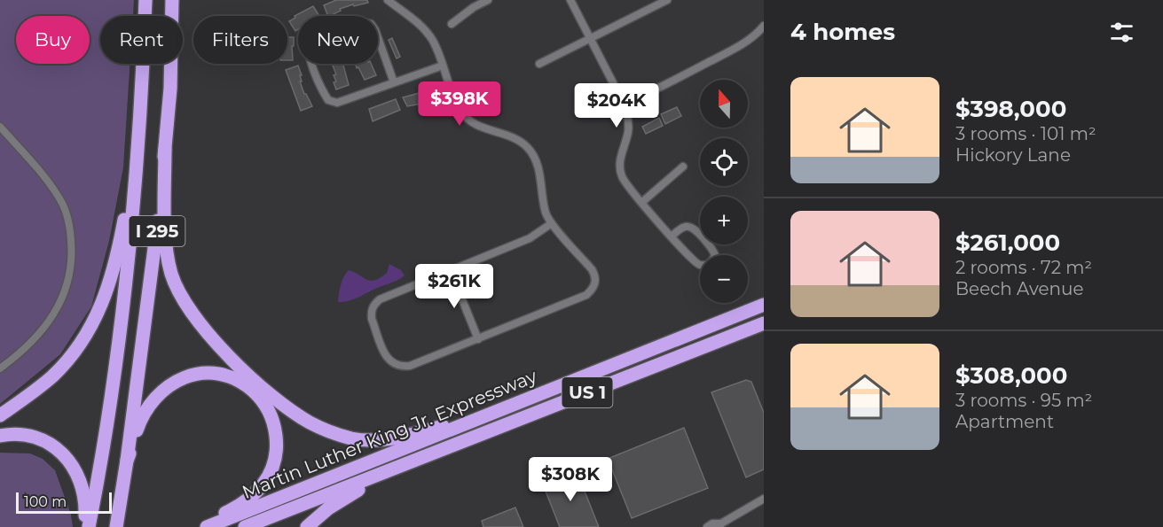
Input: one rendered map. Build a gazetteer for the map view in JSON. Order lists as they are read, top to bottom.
{
  "streets": {
    "highway": ["I 295", "US 1", "Martin Luther King Jr. Expressway"]
  },
  "scale_bar": "100 m",
  "north": "top",
  "page": {
    "heading": "4 homes",
    "chip": [
      "Buy",
      "Rent",
      "Filters",
      "New"
    ],
    "list": [
      {
        "name": "$398,000",
        "note": "3 rooms · 101 m² · Hickory Lane"
      },
      {
        "name": "$261,000",
        "note": "2 rooms · 72 m² · Beech Avenue"
      },
      {
        "name": "$308,000",
        "note": "3 rooms · 95 m² · Apartment"
      }
    ],
    "map_buttons": ["+", "−"],
    "price": [
      "$398K",
      "$204K",
      "$261K",
      "$308K"
    ],
    "scale": "100 m"
  }
}
